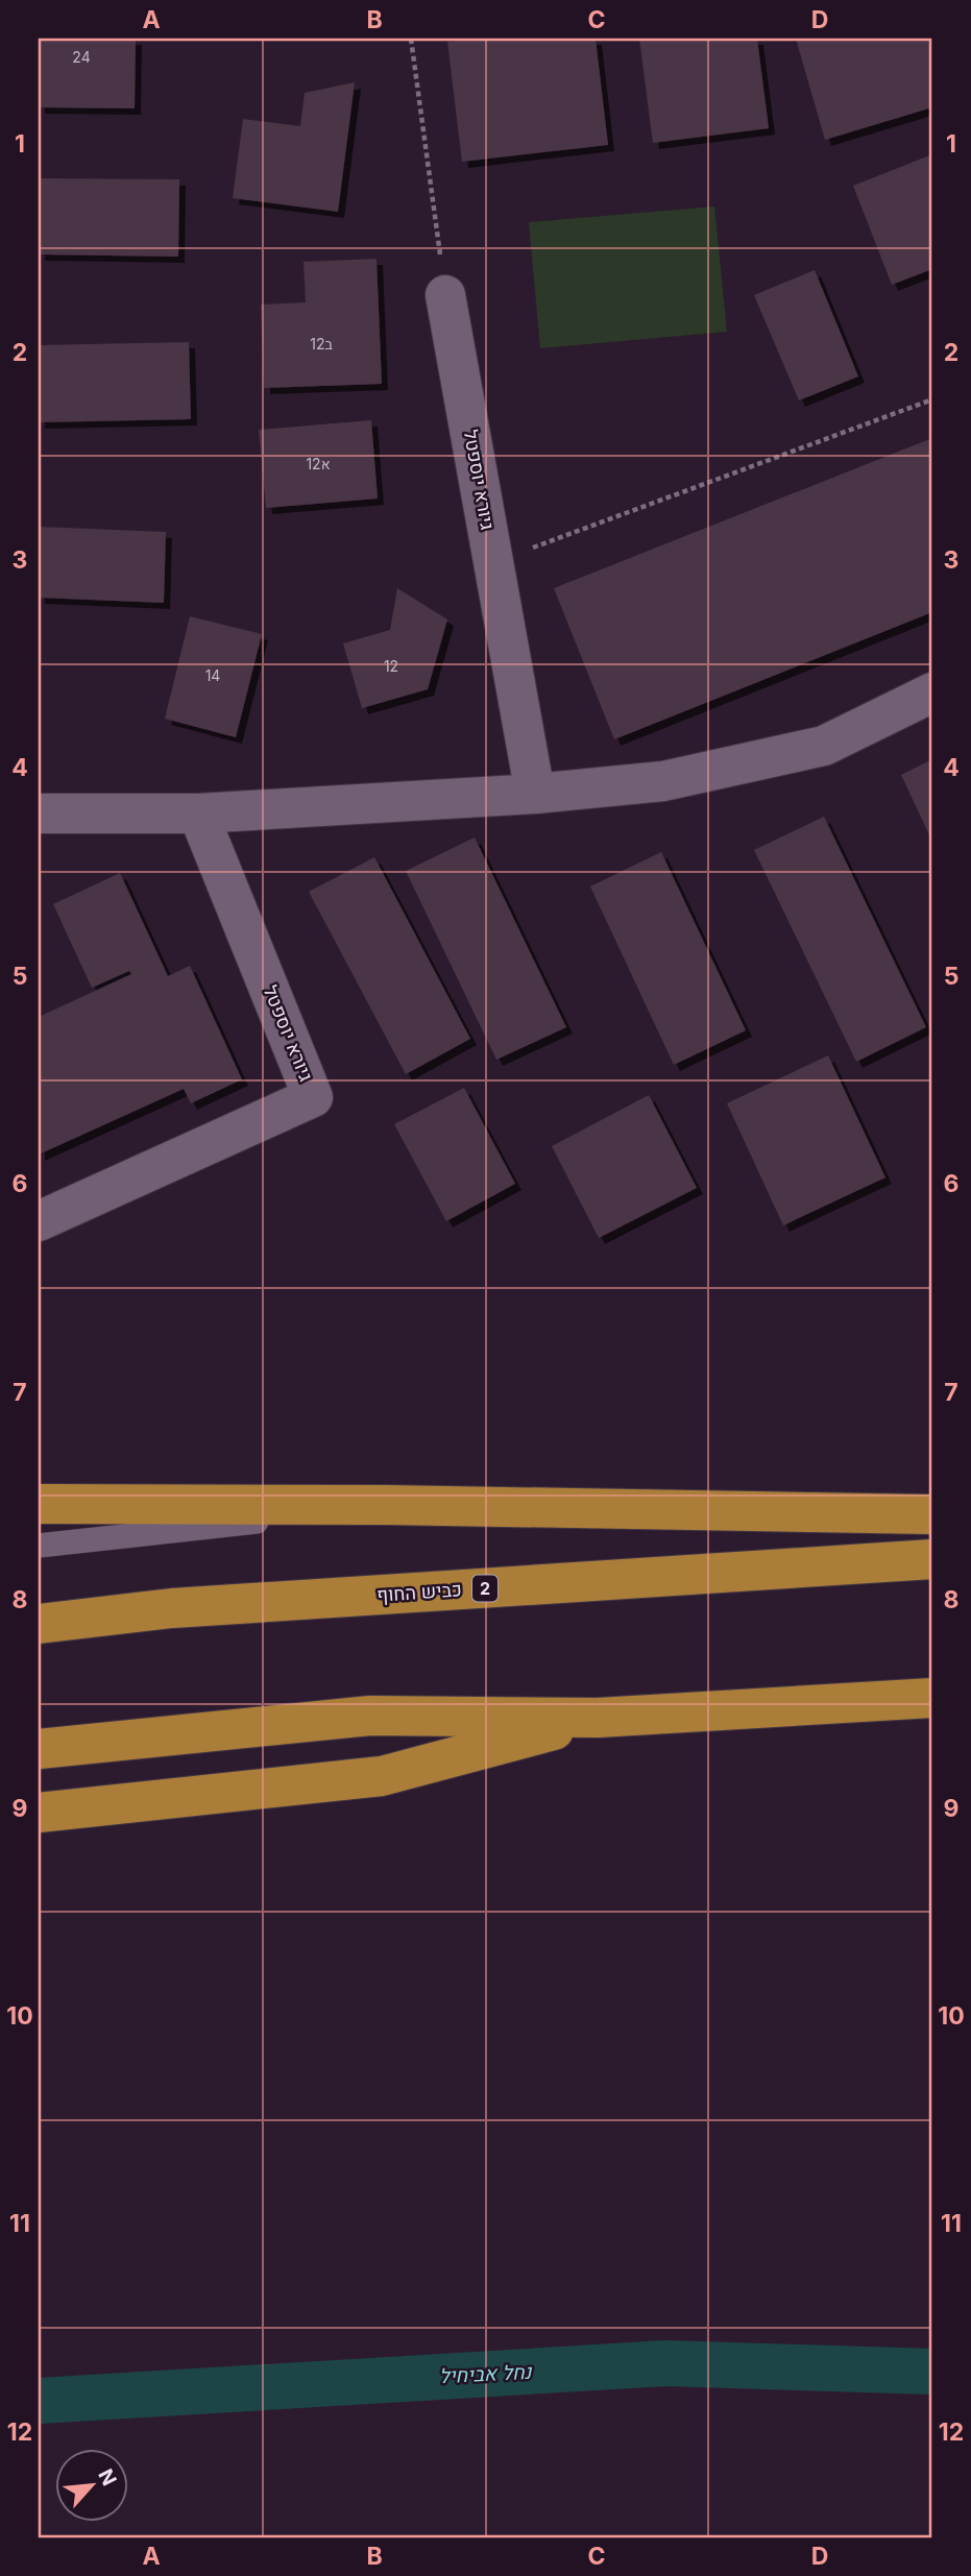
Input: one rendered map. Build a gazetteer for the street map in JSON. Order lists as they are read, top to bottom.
{
  "streets": {
    "highway": ["2", "כביש החוף"],
    "street": ["גיורא יוספטל"]
  },
  "water": ["נחל אביחיל"],
  "house_numbers": [
    "24",
    "12ב",
    "12א",
    "12",
    "14"
  ],
  "north": "top right",
  "grid": {
    "columns": [
      "A",
      "B",
      "C",
      "D"
    ],
    "rows": [
      "1",
      "2",
      "3",
      "4",
      "5",
      "6",
      "7",
      "8",
      "9",
      "10",
      "11",
      "12"
    ]
  }
}
